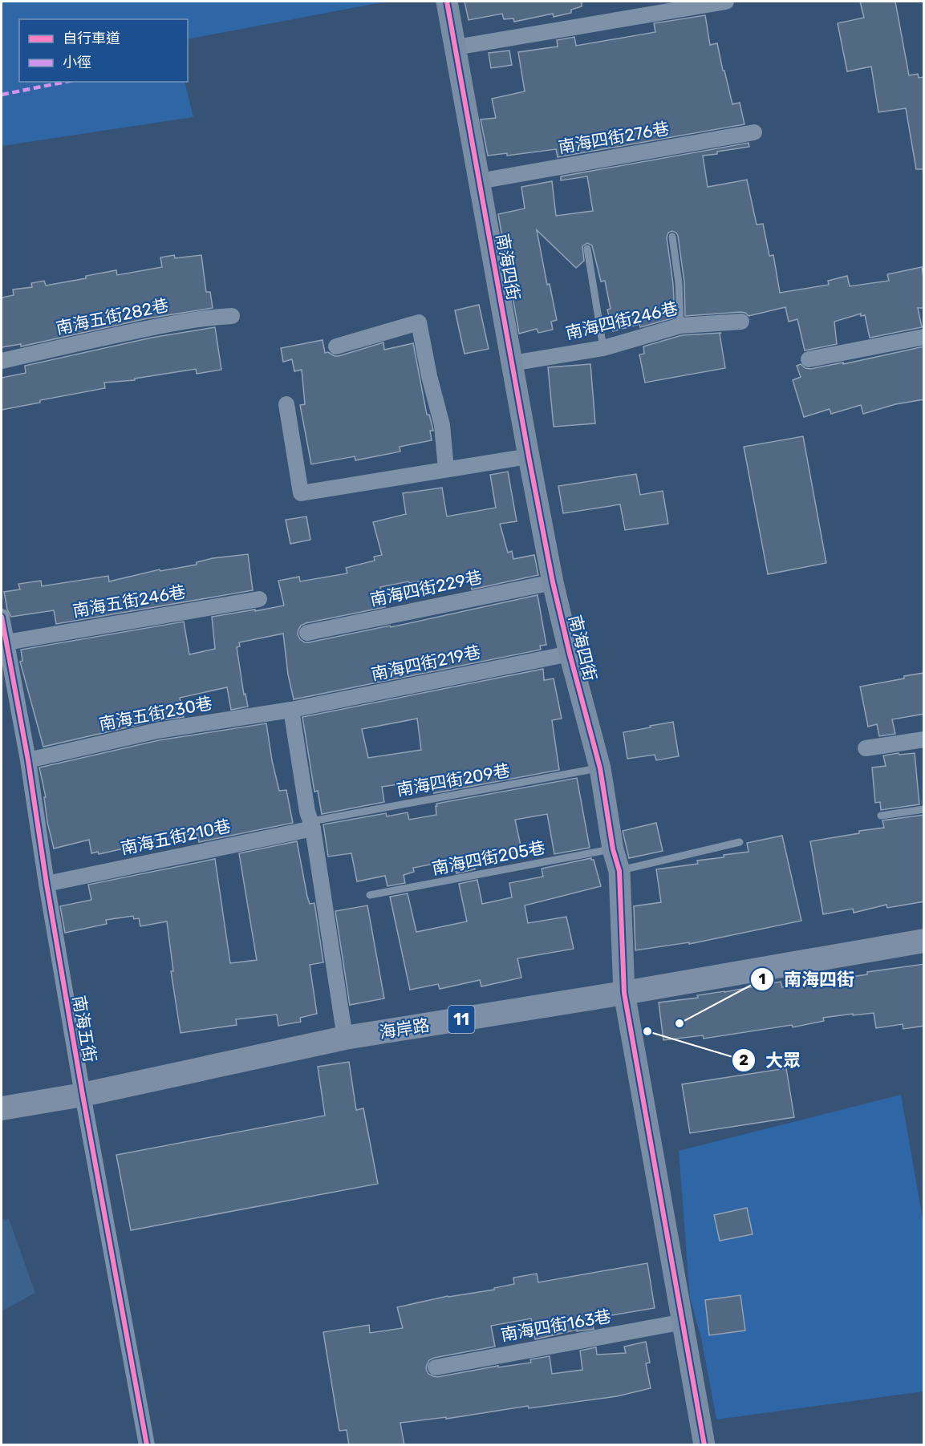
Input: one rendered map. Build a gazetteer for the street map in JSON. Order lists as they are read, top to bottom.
{
  "streets": {
    "main road": ["11", "海岸路"],
    "street": [
      "南海四街276巷",
      "南海四街",
      "南海五街282巷",
      "南海四街246巷",
      "南海四街229巷",
      "南海五街246巷",
      "南海四街219巷",
      "南海五街230巷",
      "南海五街210巷",
      "南海五街",
      "南海四街163巷"
    ],
    "lane": ["南海四街209巷", "南海四街205巷"]
  },
  "crossings": [
    ["南海四街276巷", "南海四街"],
    ["南海四街", "南海四街246巷"],
    ["南海四街", "南海四街229巷"],
    ["南海四街", "南海四街219巷"],
    ["南海四街", "南海四街209巷"],
    ["南海四街", "南海四街205巷"],
    ["南海四街", "海岸路"],
    ["南海四街", "南海四街163巷"],
    ["南海五街246巷", "南海五街"],
    ["南海四街219巷", "南海五街230巷"],
    ["南海五街230巷", "南海五街"],
    ["南海四街209巷", "南海五街210巷"],
    ["南海五街210巷", "南海五街"],
    ["南海五街", "海岸路"]
  ],
  "places": ["南海四街", "大眾"],
  "legend": ["自行車道", "小徑"]
}
